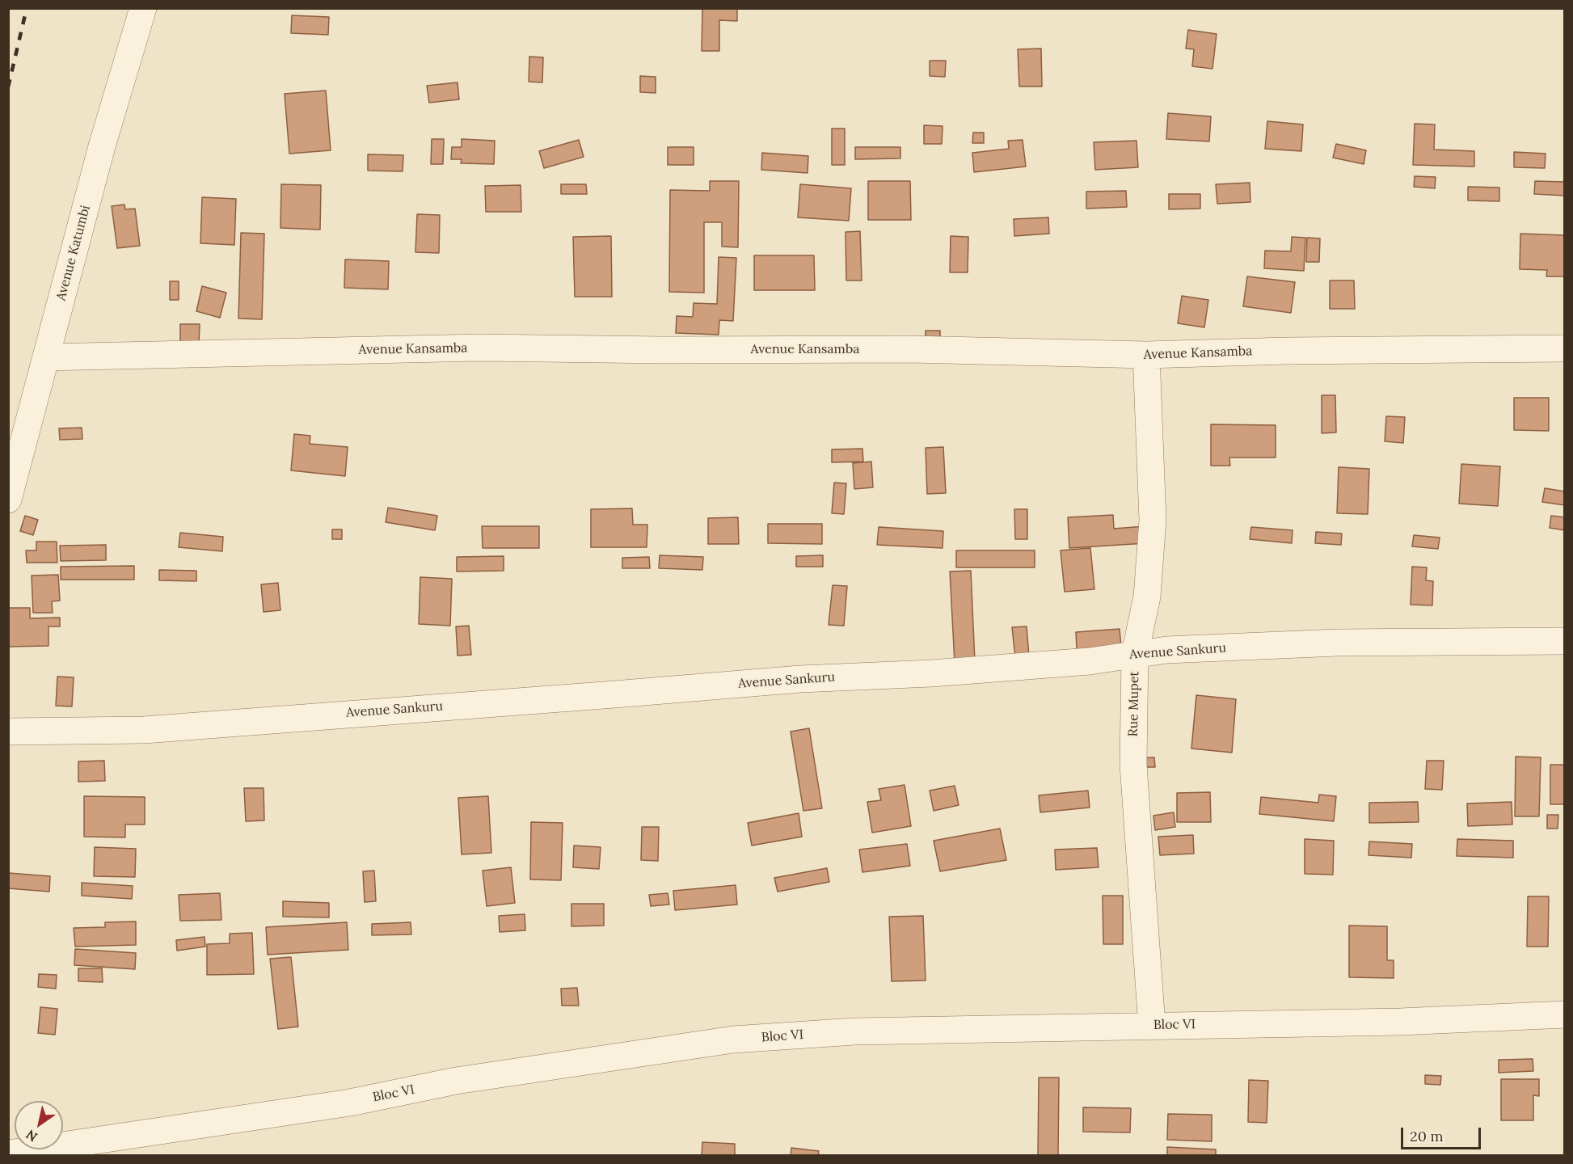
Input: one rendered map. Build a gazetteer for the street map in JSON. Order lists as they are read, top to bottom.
{
  "streets": {
    "street": [
      "Avenue Katumbi",
      "Avenue Kansamba",
      "Avenue Sankuru",
      "Rue Mupet",
      "Bloc VI"
    ]
  },
  "crossings": [
    ["Avenue Katumbi", "Avenue Kansamba"],
    ["Avenue Kansamba", "Rue Mupet"],
    ["Avenue Sankuru", "Rue Mupet"],
    ["Rue Mupet", "Bloc VI"]
  ],
  "scale_bar": "20 m",
  "north": "bottom left"
}
